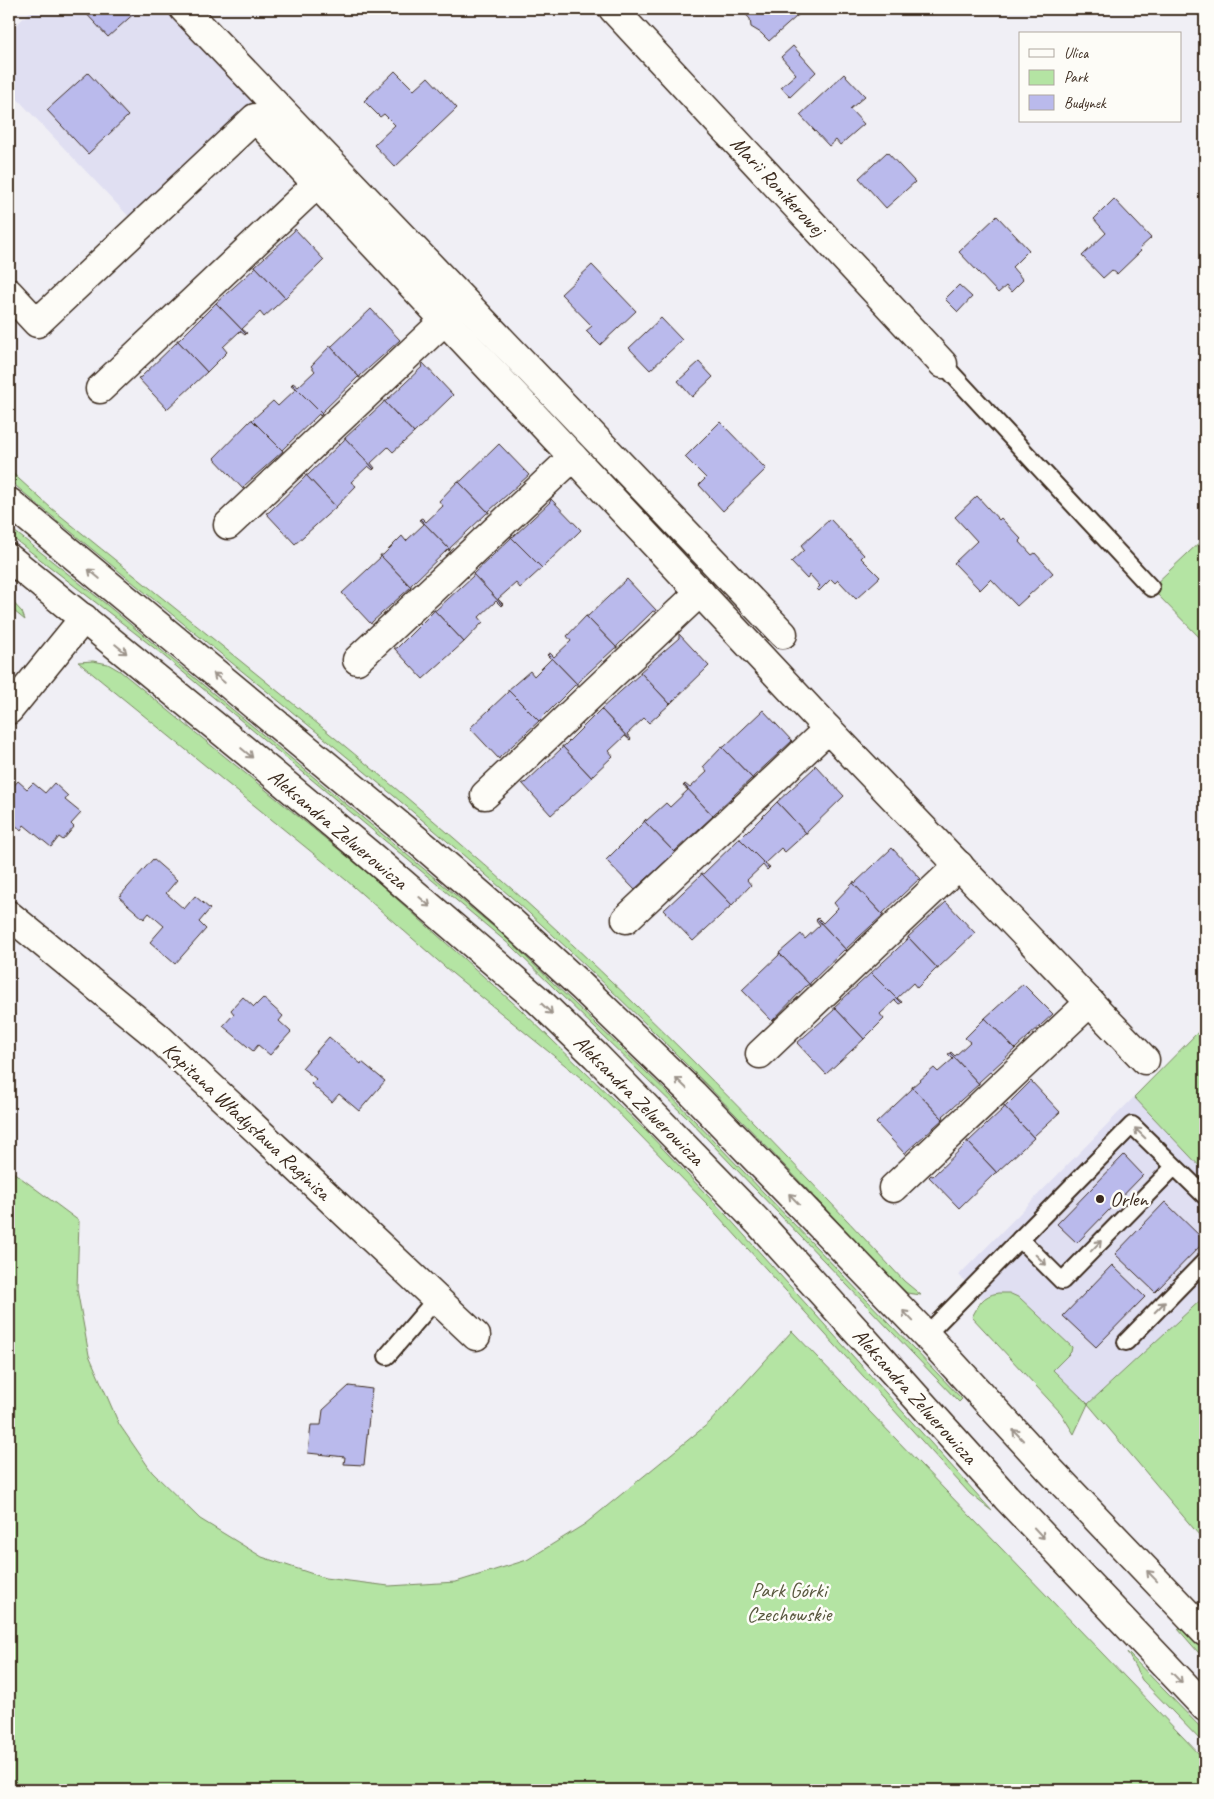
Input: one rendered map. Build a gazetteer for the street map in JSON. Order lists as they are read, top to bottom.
{
  "streets": {
    "street": ["Marii Ronikerowej", "Aleksandra Zelwerowicza", "Kapitana Władysława Raginisa"]
  },
  "parks": ["Park Górki Czechowskie"],
  "places": ["Orlen"],
  "legend": ["Ulica", "Park", "Budynek"]
}
